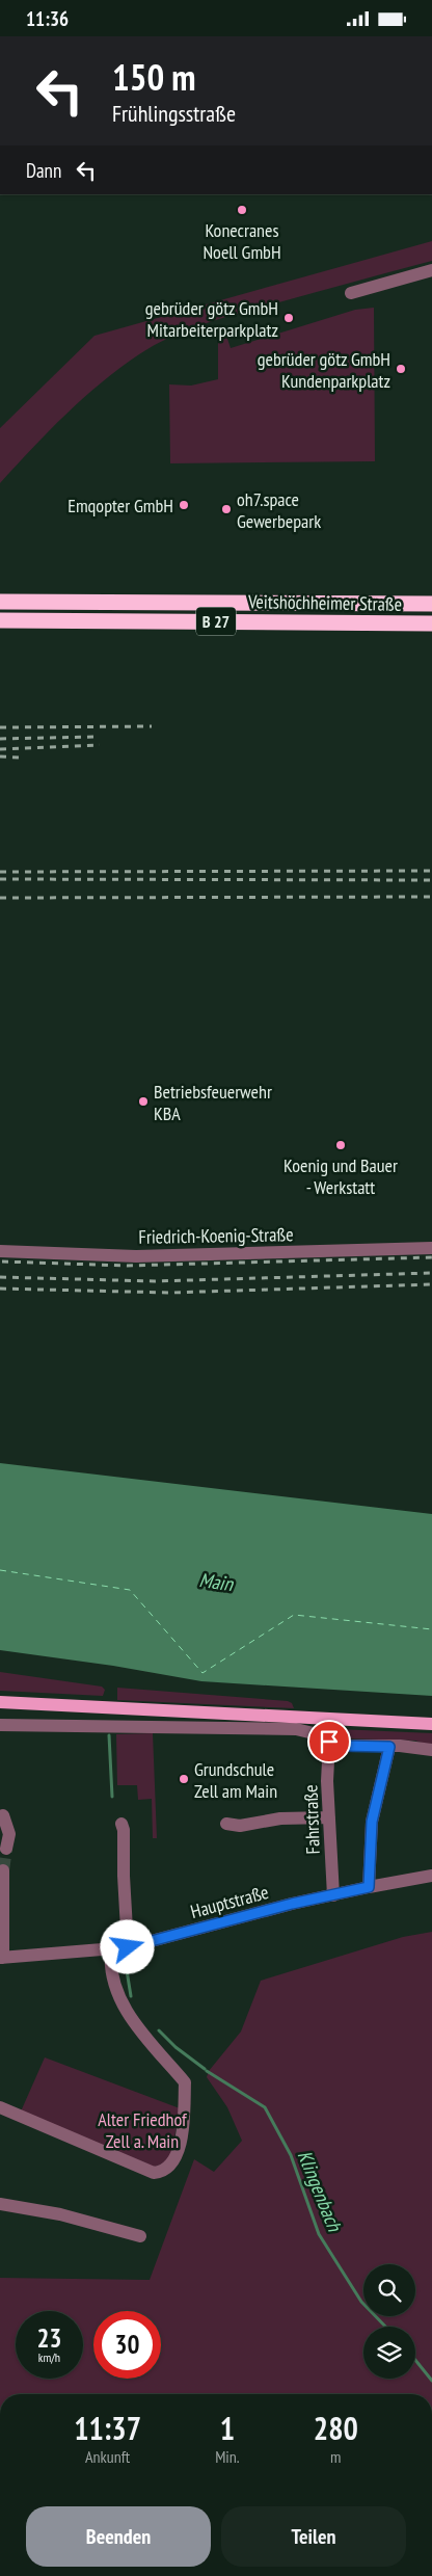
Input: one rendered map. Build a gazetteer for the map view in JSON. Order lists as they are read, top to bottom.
{
  "streets": {
    "highway": ["Veitshöchheimer Straße", "B 27"],
    "street": ["Friedrich-Koenig-Straße", "Fahrstraße", "Hauptstraße"]
  },
  "crossings": [
    ["Fahrstraße", "Hauptstraße"]
  ],
  "water": ["Main", "Klingenbach"],
  "parks": ["Alter Friedhof Zell a. Main"],
  "places": [
    "Konecranes Noell GmbH",
    "gebrüder götz GmbH Mitarbeiterparkplatz",
    "gebrüder götz GmbH Kundenparkplatz",
    "Emqopter GmbH",
    "oh7.space Gewerbepark",
    "Betriebsfeuerwehr KBA",
    "Koenig und Bauer - Werkstatt",
    "Grundschule Zell am Main"
  ],
  "page": {
    "status": "11:36",
    "turn": ["150 m", "Frühlingsstraße"],
    "then": "Dann",
    "speed": "23 km/h",
    "limit": "30",
    "eta": [
      "11:37",
      "Ankunft",
      "1",
      "Min.",
      "280",
      "m"
    ],
    "buttons": ["Beenden", "Teilen"]
  }
}
